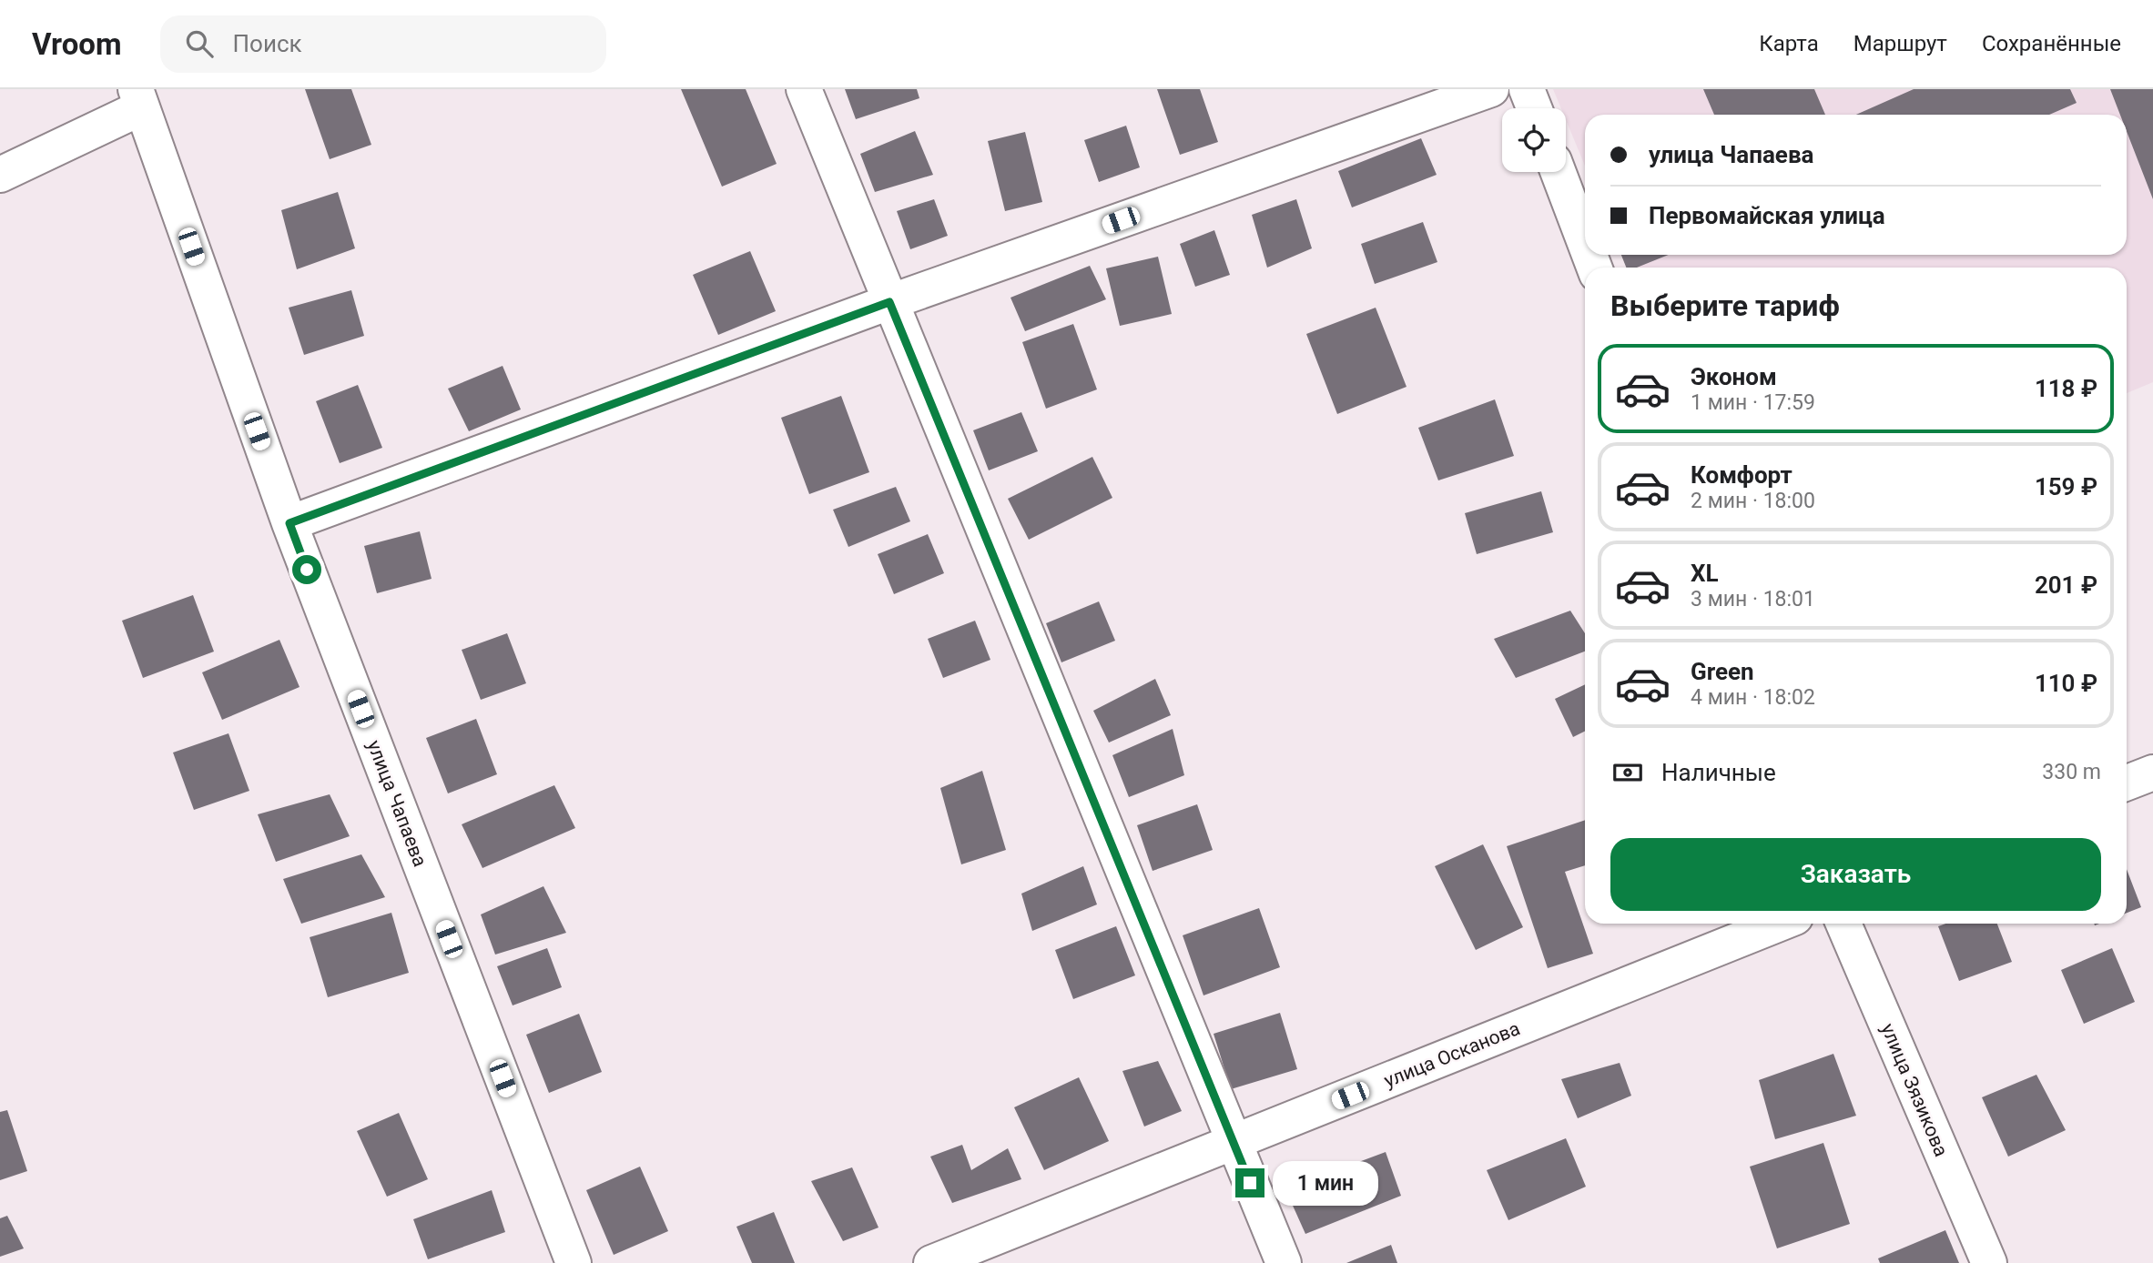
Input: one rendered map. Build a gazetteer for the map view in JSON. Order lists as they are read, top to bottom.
{
  "streets": {
    "street": ["улица Чапаева", "улица Осканова", "улица Зязикова"]
  },
  "page": {
    "header": "Vroom",
    "search": "Поиск",
    "nav": ["Карта", "Маршрут", "Сохранённые"],
    "banner": ["улица Чапаева", "Первомайская улица"],
    "heading": "Выберите тариф",
    "list": [
      {
        "name": "Эконом",
        "note": "1 мин · 17:59",
        "value": "118 ₽"
      },
      {
        "name": "Комфорт",
        "note": "2 мин · 18:00",
        "value": "159 ₽"
      },
      {
        "name": "XL",
        "note": "3 мин · 18:01",
        "value": "201 ₽"
      },
      {
        "name": "Green",
        "note": "4 мин · 18:02",
        "value": "110 ₽"
      }
    ],
    "pay": ["Наличные", "330 m"],
    "buttons": "Заказать",
    "bubble": "1 мин"
  }
}
